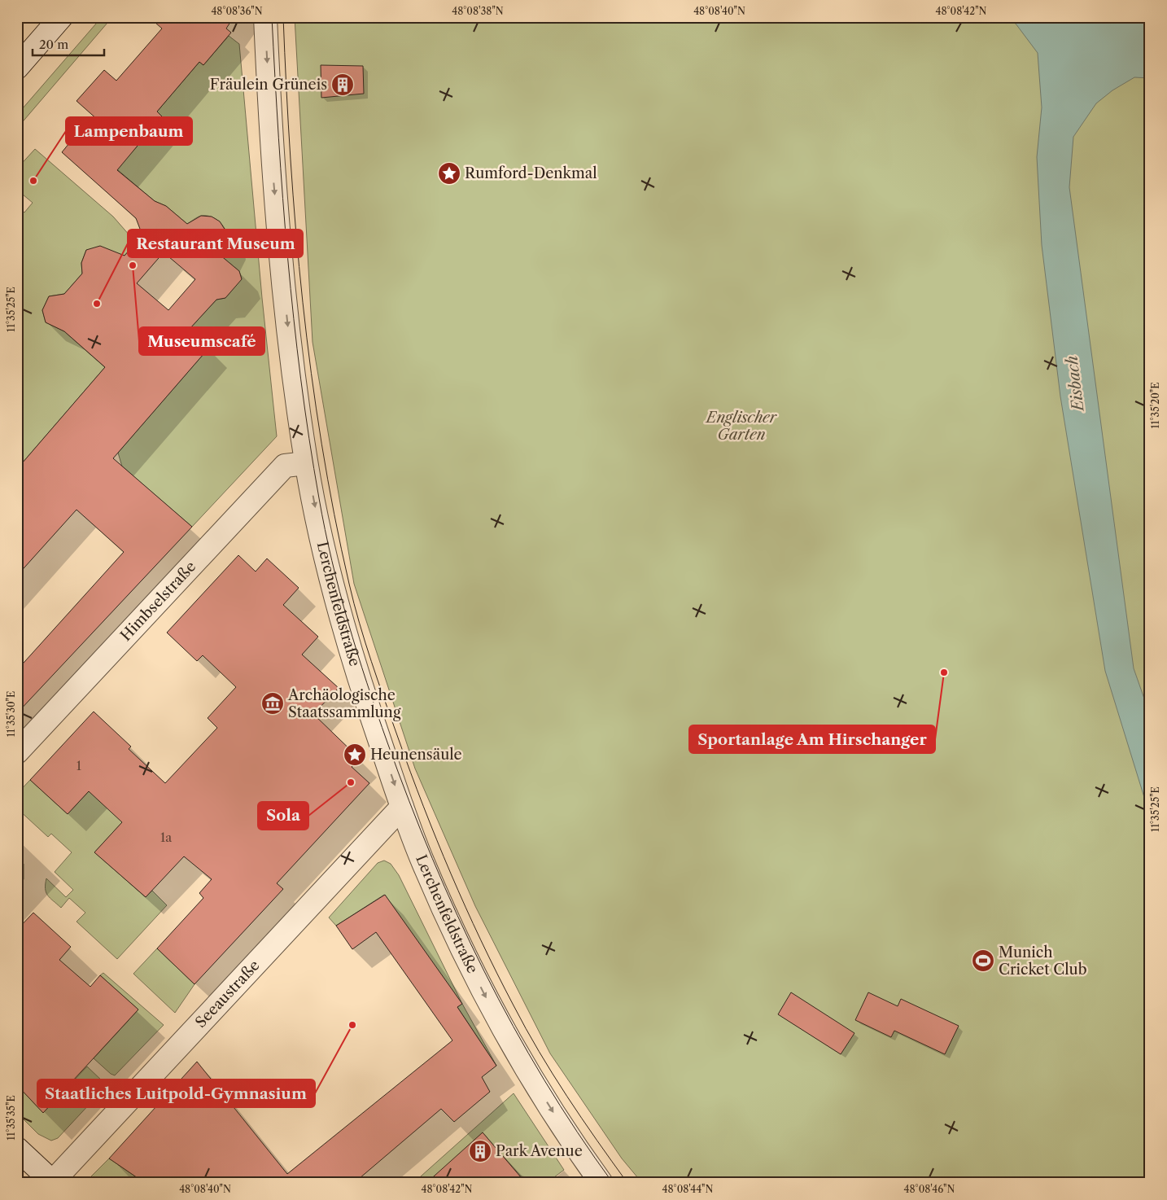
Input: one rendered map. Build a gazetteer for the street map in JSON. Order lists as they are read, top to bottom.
{
  "streets": {
    "street": ["Himbselstraße", "Lerchenfeldstraße", "Seeaustraße"]
  },
  "crossings": [
    ["Himbselstraße", "Lerchenfeldstraße"],
    ["Lerchenfeldstraße", "Seeaustraße"]
  ],
  "one_way": ["Lerchenfeldstraße"],
  "water": ["Eisbach"],
  "parks": ["Englischer Garten"],
  "places": {
    "building": ["Fräulein Grüneis", "Park Avenue"],
    "place": ["Rumford-Denkmal", "Heunensäule"],
    "other": [
      "Lampenbaum",
      "Museumscafé",
      "Restaurant Museum",
      "Sportanlage Am Hirschanger",
      "Sola",
      "Staatliches Luitpold-Gymnasium"
    ],
    "museum": ["Archäologische Staatssammlung"],
    "sports": ["Munich Cricket Club"]
  },
  "house_numbers": ["1", "1a"],
  "scale_bar": "20 m",
  "coordinates": [
    "48°08'36\"N",
    "48°08'38\"N",
    "48°08'40\"N",
    "48°08'42\"N",
    "11°35'25\"E",
    "11°35'20\"E",
    "11°35'30\"E",
    "11°35'35\"E",
    "48°08'44\"N",
    "48°08'46\"N"
  ]
}
